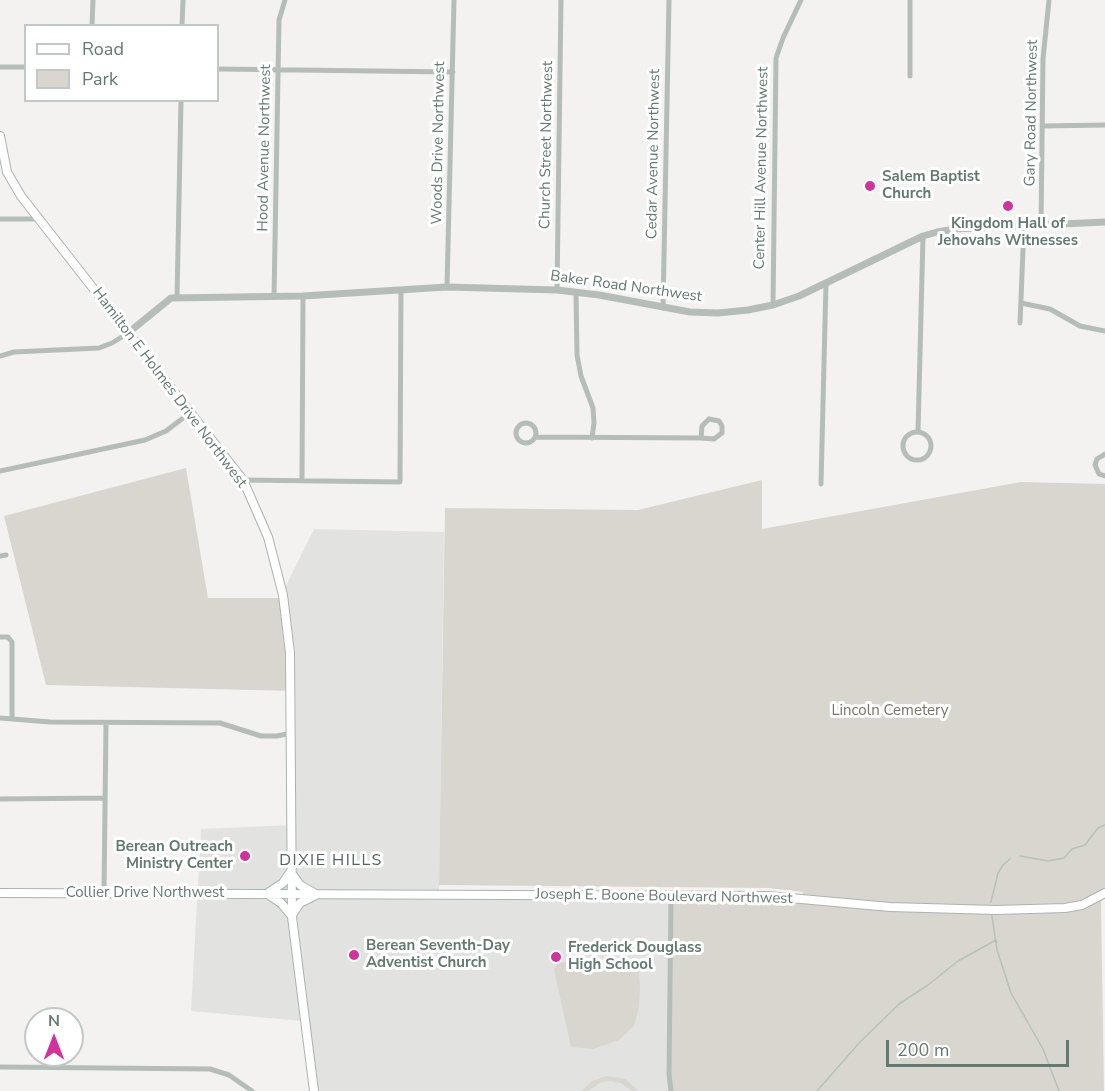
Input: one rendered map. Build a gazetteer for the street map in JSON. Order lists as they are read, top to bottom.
{
  "streets": {
    "main road": ["Hamilton E Holmes Drive Northwest", "Collier Drive Northwest", "Joseph E. Boone Boulevard Northwest"],
    "street": [
      "Gary Road Northwest",
      "Woods Drive Northwest",
      "Church Street Northwest",
      "Hood Avenue Northwest",
      "Cedar Avenue Northwest",
      "Center Hill Avenue Northwest",
      "Baker Road Northwest"
    ]
  },
  "crossings": [
    ["Gary Road Northwest", "Baker Road Northwest"],
    ["Woods Drive Northwest", "Baker Road Northwest"],
    ["Church Street Northwest", "Baker Road Northwest"],
    ["Hood Avenue Northwest", "Baker Road Northwest"],
    ["Cedar Avenue Northwest", "Baker Road Northwest"],
    ["Center Hill Avenue Northwest", "Baker Road Northwest"],
    ["Hamilton E Holmes Drive Northwest", "Collier Drive Northwest"],
    ["Hamilton E Holmes Drive Northwest", "Joseph E. Boone Boulevard Northwest"],
    ["Collier Drive Northwest", "Joseph E. Boone Boulevard Northwest"]
  ],
  "districts": ["DIXIE HILLS"],
  "parks": ["Lincoln Cemetery"],
  "places": [
    "Salem Baptist Church",
    "Kingdom Hall of Jehovahs Witnesses",
    "Berean Outreach Ministry Center",
    "Berean Seventh-Day Adventist Church",
    "Frederick Douglass High School"
  ],
  "legend": ["Road", "Park"],
  "scale_bar": "200 m",
  "north": "top"
}
